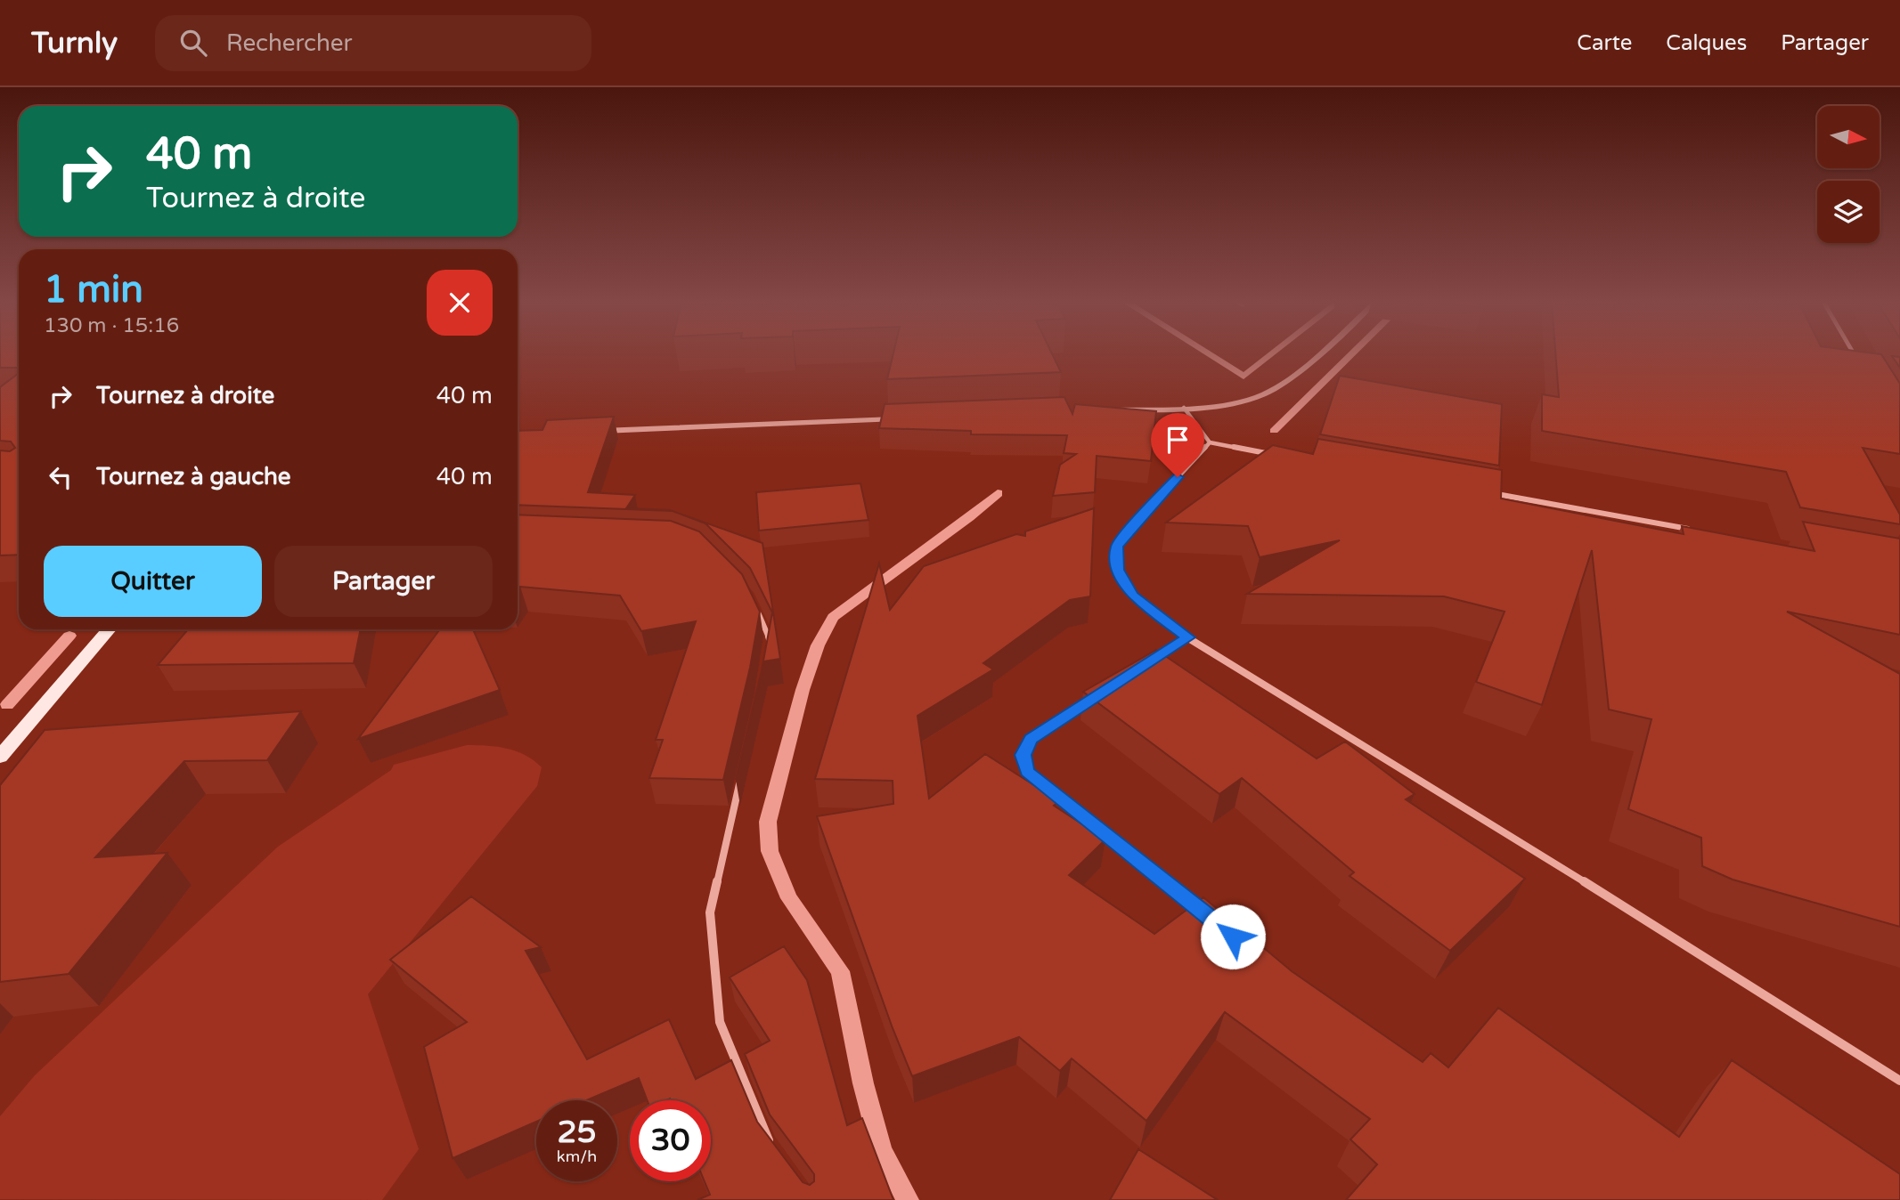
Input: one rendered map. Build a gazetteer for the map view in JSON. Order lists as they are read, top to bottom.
{
  "north": "right",
  "page": {
    "header": "Turnly",
    "search": "Rechercher",
    "nav": ["Carte", "Calques", "Partager"],
    "turn": ["40 m", "Tournez à droite"],
    "heading": ["1 min", "130 m · 15:16"],
    "list": [
      {
        "name": "Tournez à droite",
        "value": "40 m"
      },
      {
        "name": "Tournez à gauche",
        "value": "40 m"
      }
    ],
    "buttons": ["Quitter", "Partager"],
    "speed": "25 km/h",
    "limit": "30"
  }
}
